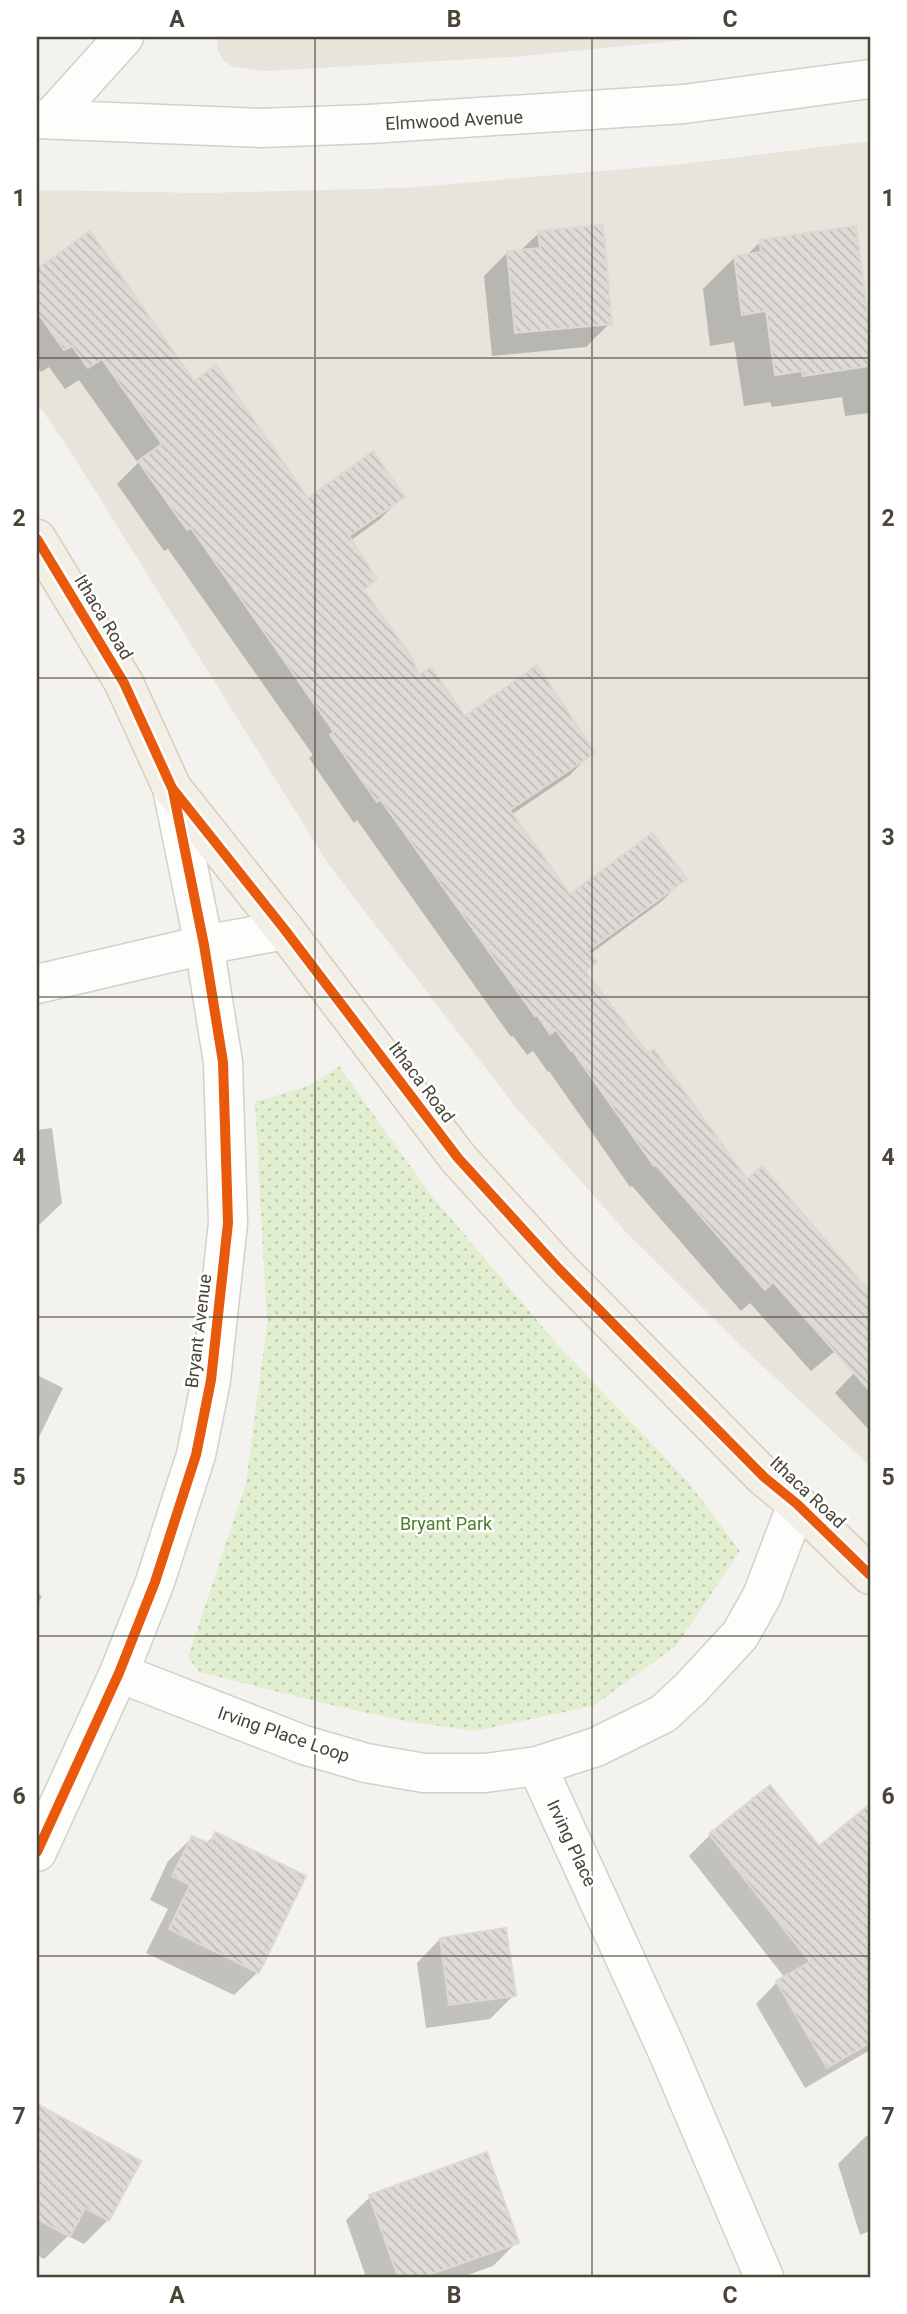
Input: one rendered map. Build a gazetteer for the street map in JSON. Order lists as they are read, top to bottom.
{
  "streets": {
    "main road": ["Ithaca Road"],
    "street": [
      "Elmwood Avenue",
      "Bryant Avenue",
      "Irving Place Loop",
      "Irving Place"
    ]
  },
  "crossings": [
    ["Ithaca Road", "Bryant Avenue"],
    ["Bryant Avenue", "Irving Place Loop"],
    ["Irving Place Loop", "Irving Place"]
  ],
  "parks": ["Bryant Park"],
  "grid": {
    "columns": ["A", "B", "C"],
    "rows": [
      "1",
      "2",
      "3",
      "4",
      "5",
      "6",
      "7"
    ]
  }
}
